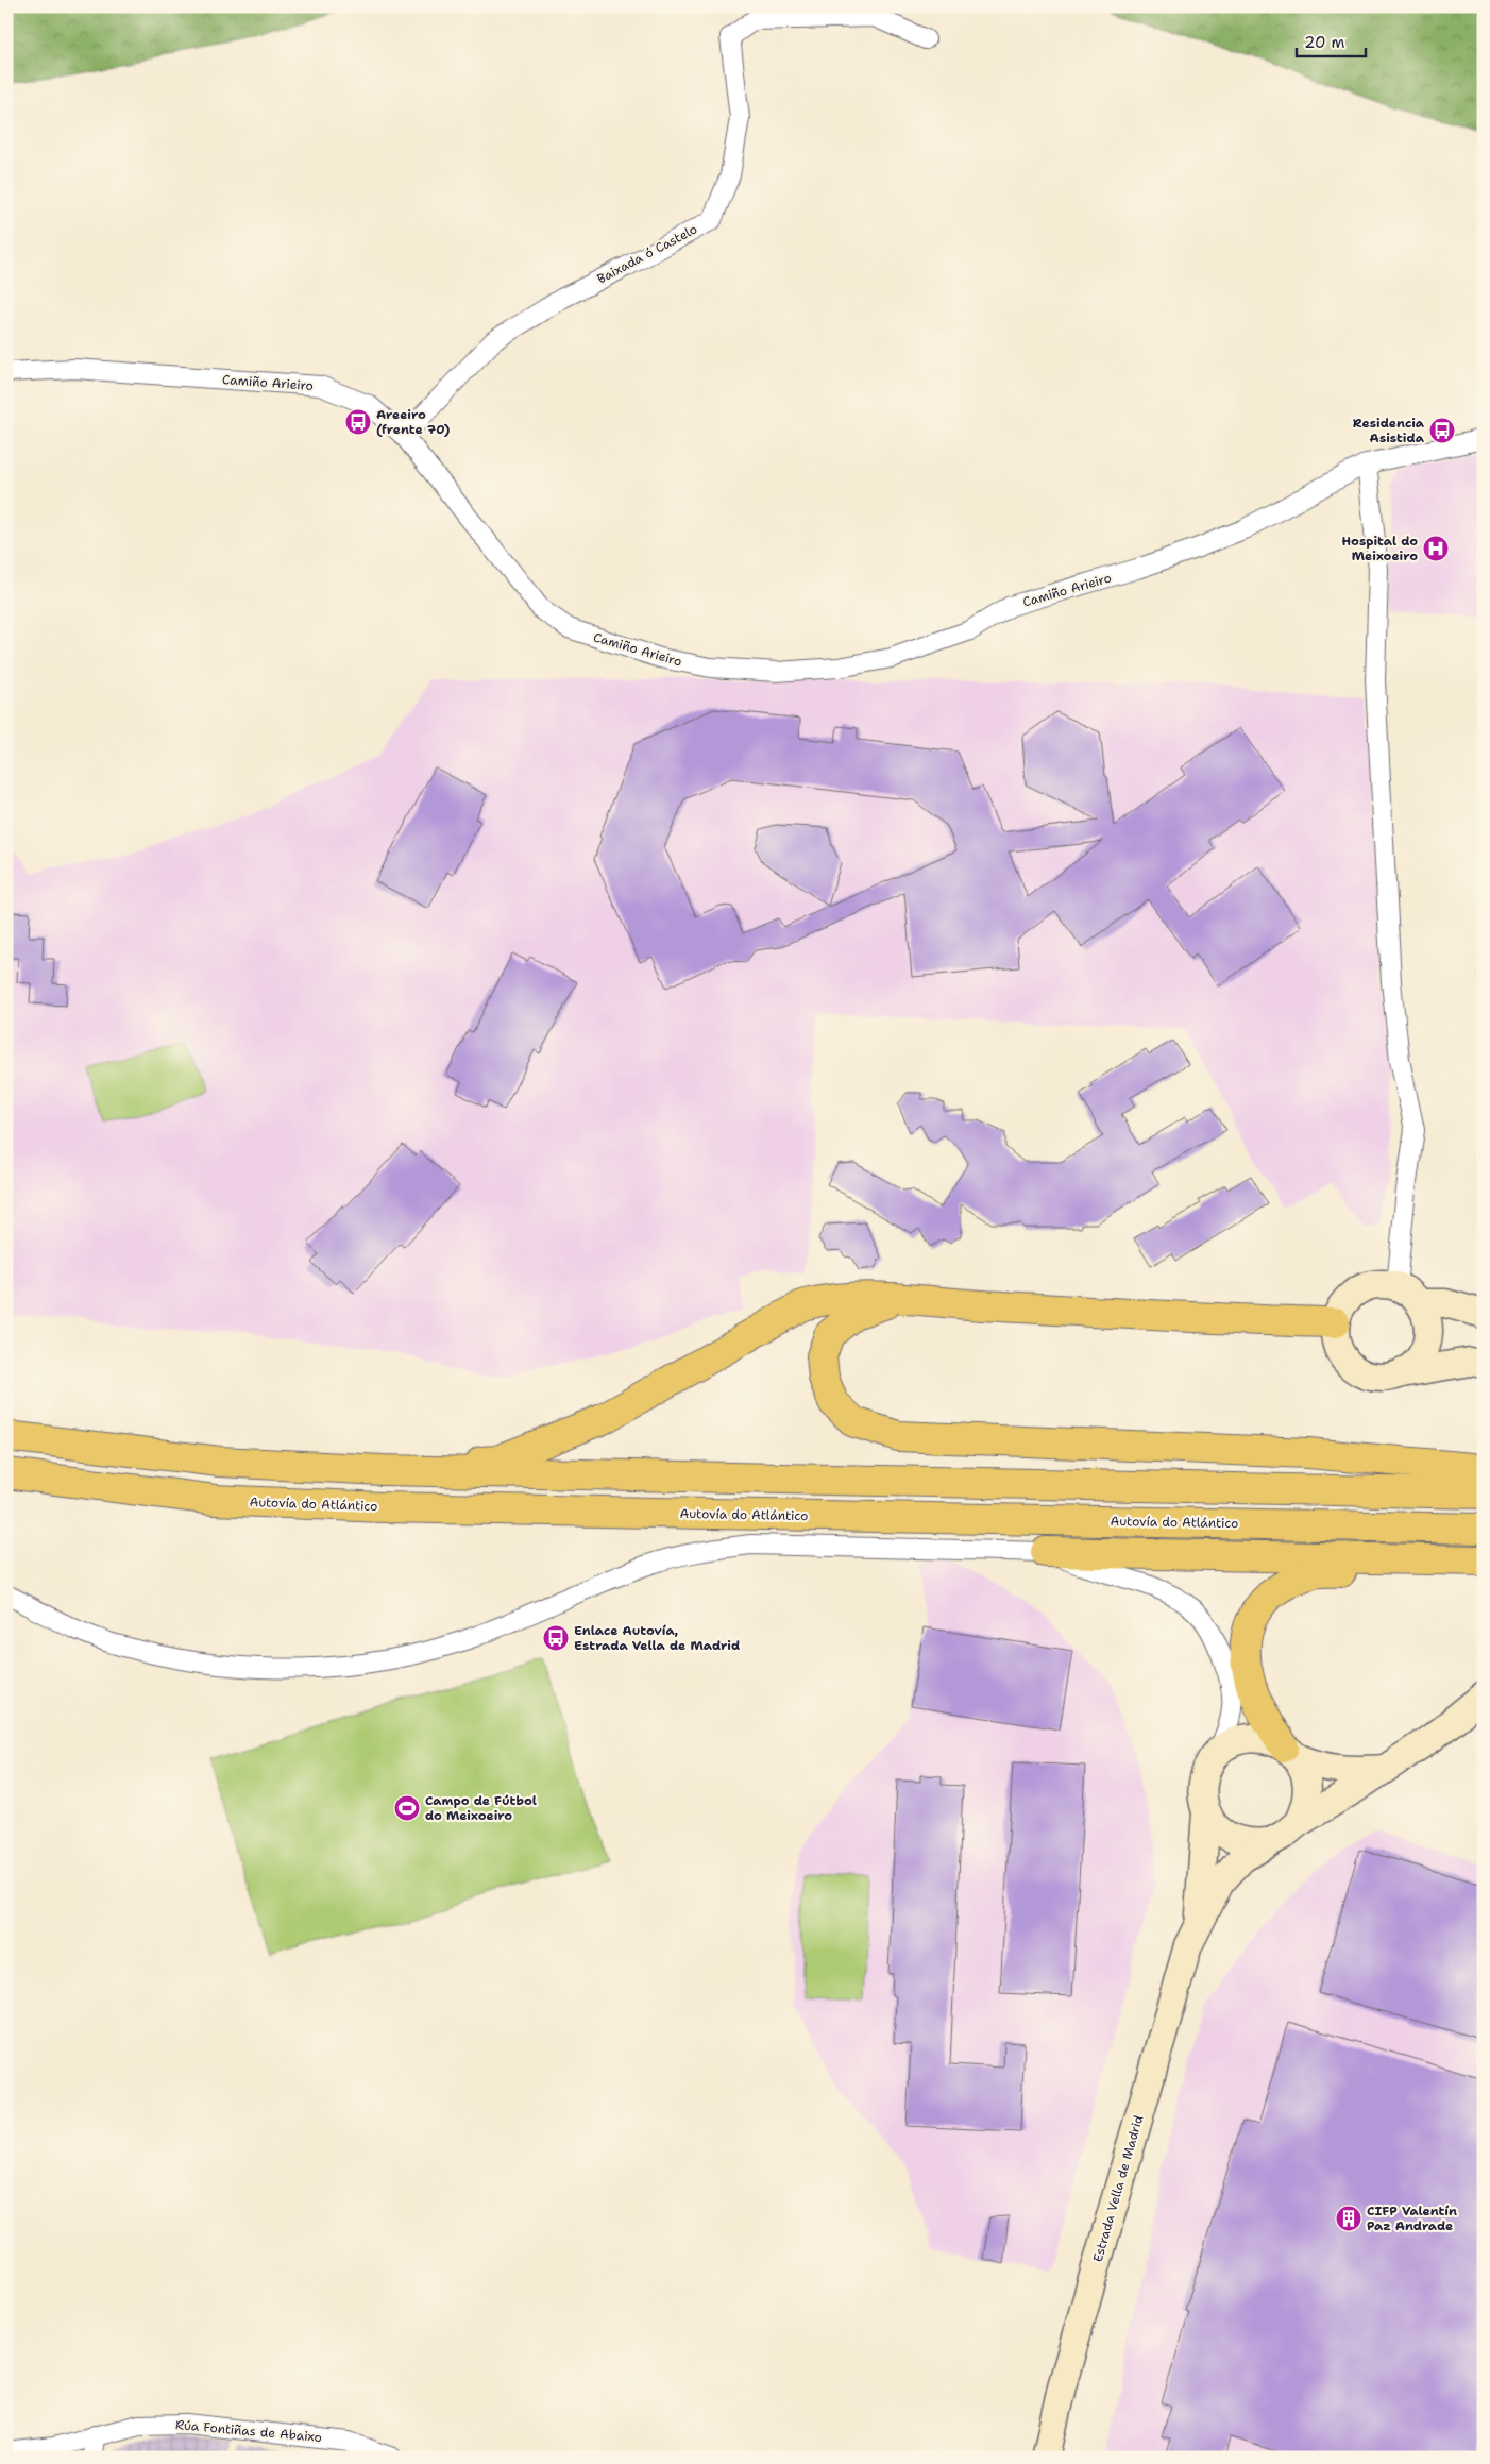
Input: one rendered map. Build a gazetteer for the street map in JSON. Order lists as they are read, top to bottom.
{
  "streets": {
    "highway": ["Autovía do Atlántico"],
    "main road": ["Estrada Vella de Madrid"],
    "street": ["Baixada ó Castelo", "Camiño Arieiro", "Rúa Fontiñas de Abaixo"]
  },
  "crossings": [
    ["Baixada ó Castelo", "Camiño Arieiro"]
  ],
  "places": {
    "bus stop": ["Areeiro (frente 70)", "Residencia Asistida", "Enlace Autovía, Estrada Vella de Madrid"],
    "hospital": ["Hospital do Meixoeiro"],
    "sports": ["Campo de Fútbol do Meixoeiro"],
    "building": ["CIFP Valentín Paz Andrade"]
  },
  "scale_bar": "20 m"
}
